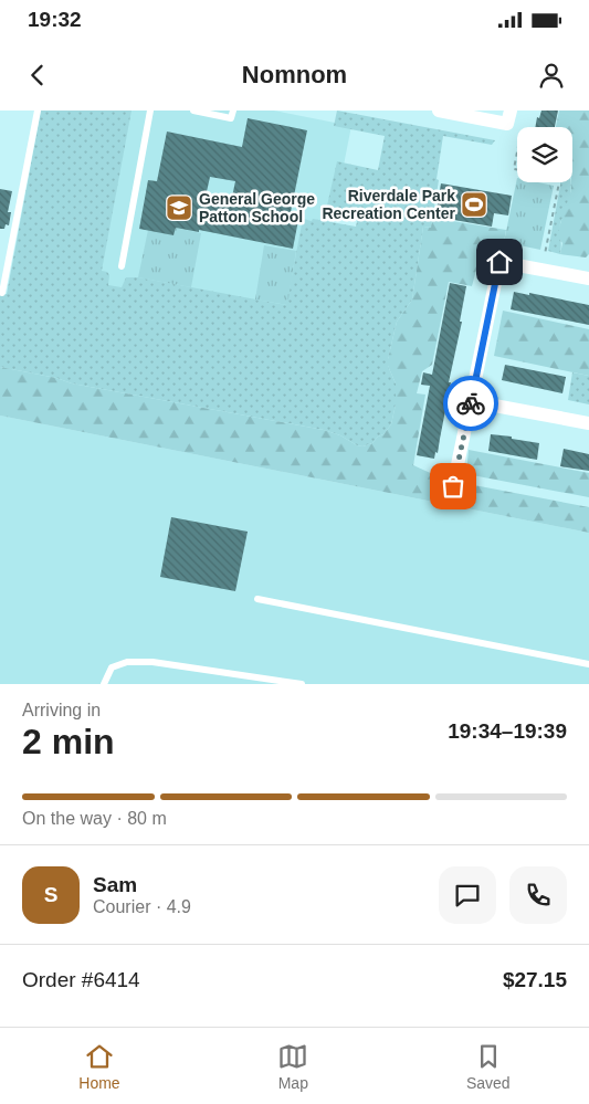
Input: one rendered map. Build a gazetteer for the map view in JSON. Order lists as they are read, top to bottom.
{
  "places": {
    "sports": ["Riverdale Park Recreation Center"],
    "school or university": ["General George Patton School"]
  },
  "page": {
    "status": "19:32",
    "header": "Nomnom",
    "heading": ["2 min", "Arriving in", "19:34–19:39"],
    "panel": [
      "Sam",
      "Courier · 4.9",
      "Order #6414",
      "$27.15"
    ],
    "bar": "On the way · 80 m",
    "round": "S",
    "tabs": ["Home", "Map", "Saved"]
  }
}
